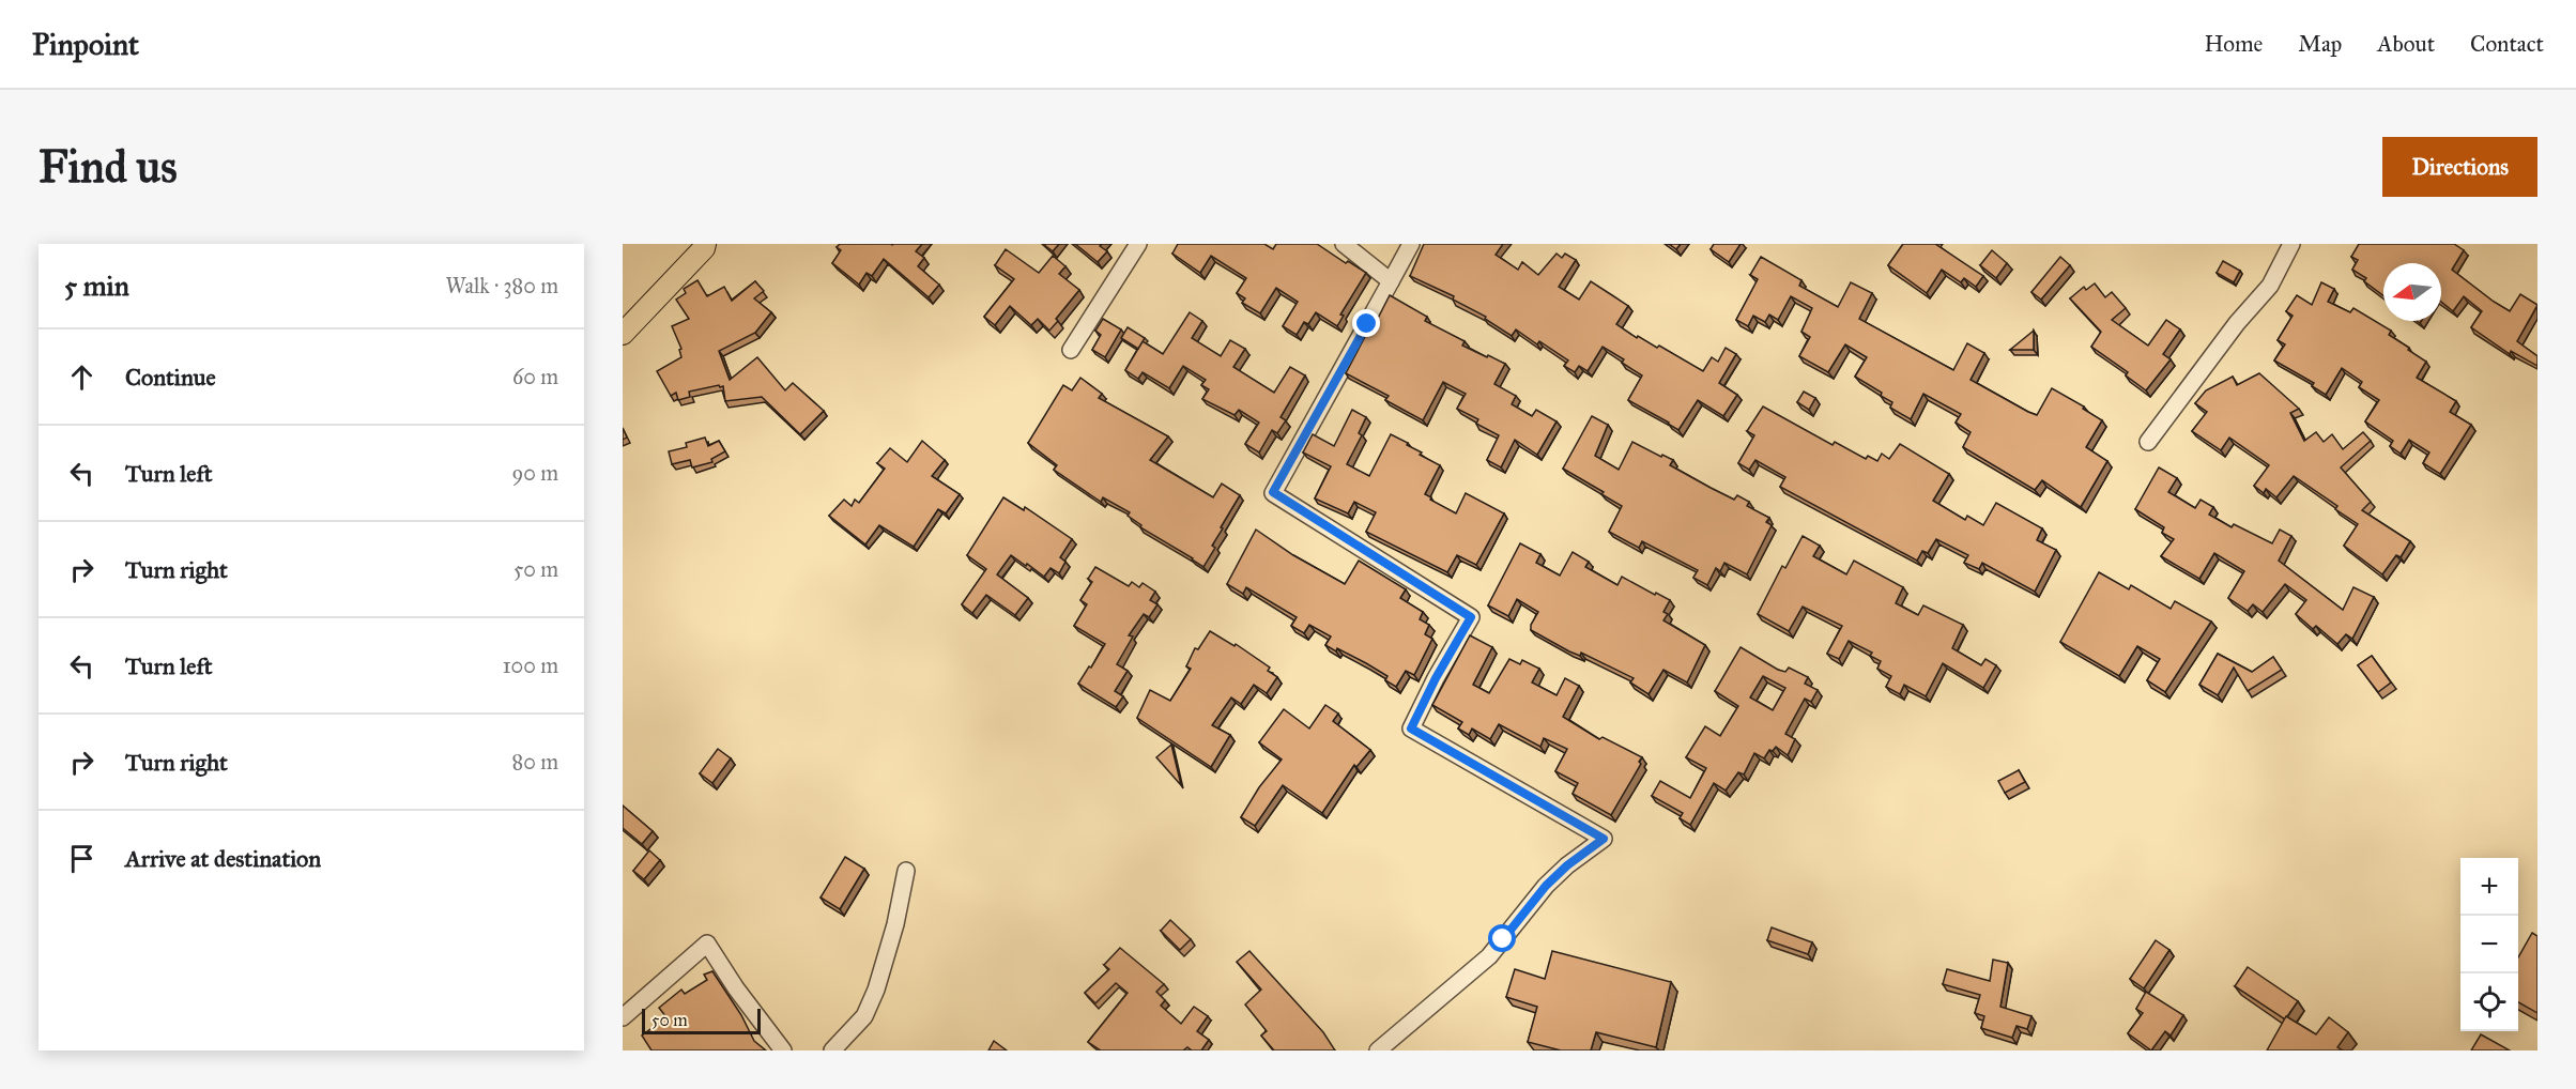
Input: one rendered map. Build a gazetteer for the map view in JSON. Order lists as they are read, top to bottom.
{
  "scale_bar": "50 m",
  "north": "left",
  "page": {
    "header": "Pinpoint",
    "nav": [
      "Home",
      "Map",
      "About",
      "Contact"
    ],
    "buttons": "Directions",
    "title": "Find us",
    "heading": ["5 min", "Walk · 380 m"],
    "list": [
      ["Continue", "60 m"],
      ["Turn left", "90 m"],
      ["Turn right", "50 m"],
      ["Turn left", "100 m"],
      ["Turn right", "80 m"],
      "Arrive at destination"
    ],
    "map_buttons": ["+", "−"],
    "scale": "50 m"
  }
}
